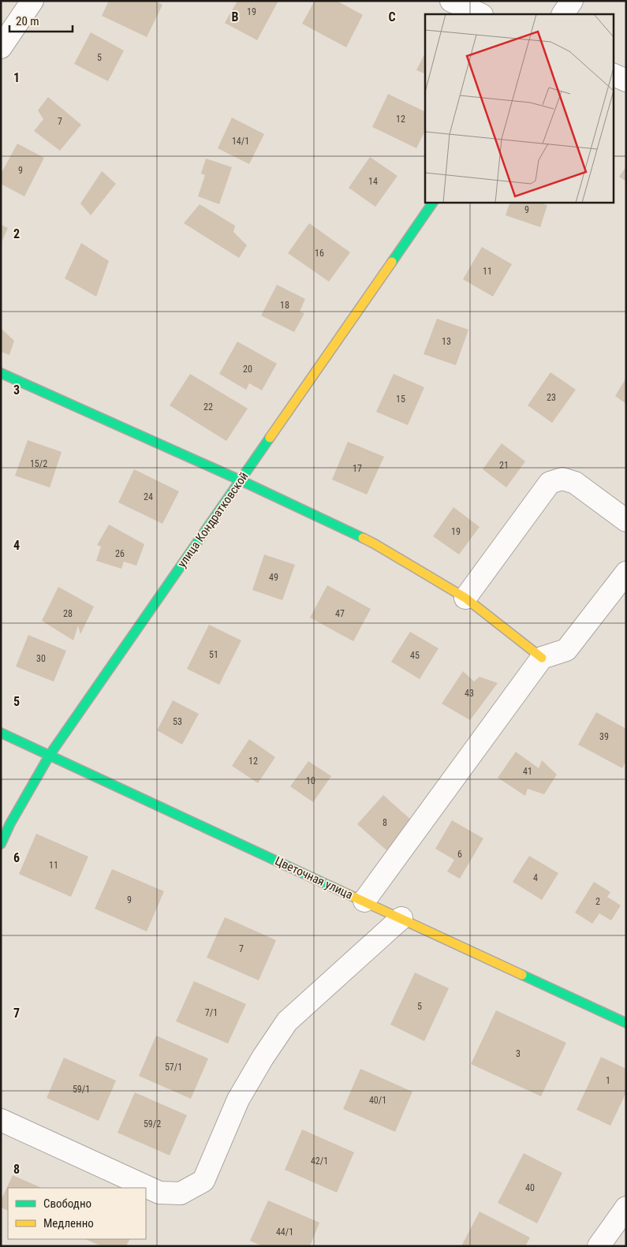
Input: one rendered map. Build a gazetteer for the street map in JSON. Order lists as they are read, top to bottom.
{
  "streets": {
    "street": ["улица Кондратковской", "Цветочная улица"]
  },
  "crossings": [
    ["улица Кондратковской", "Цветочная улица"]
  ],
  "house_numbers": [
    "19",
    "5",
    "12",
    "7",
    "14/1",
    "9",
    "14",
    "9",
    "16",
    "11",
    "18",
    "13",
    "20",
    "23",
    "15",
    "22",
    "15/2",
    "21",
    "17",
    "24",
    "19",
    "26",
    "49",
    "28",
    "47",
    "51",
    "45",
    "30",
    "43",
    "53",
    "39",
    "12",
    "41",
    "10",
    "8",
    "6",
    "11",
    "4",
    "9",
    "2",
    "7",
    "5",
    "7/1",
    "3",
    "57/1",
    "1",
    "59/1",
    "40/1",
    "59/2",
    "42/1",
    "40",
    "44/1"
  ],
  "legend": ["Свободно", "Медленно"],
  "scale_bar": "20 m",
  "grid": {
    "columns": ["B", "C"],
    "rows": [
      "1",
      "2",
      "3",
      "4",
      "5",
      "6",
      "7",
      "8"
    ]
  }
}
